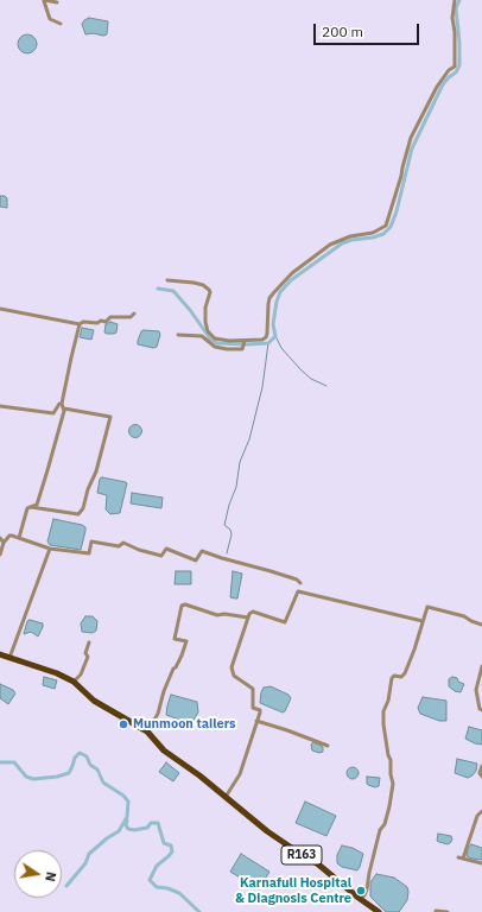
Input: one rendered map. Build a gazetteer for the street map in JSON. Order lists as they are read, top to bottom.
{
  "streets": {
    "main road": ["R163"]
  },
  "places": ["Munmoon tailers", "Karnafuli Hospital & Diagnosis Centre"],
  "scale_bar": "200 m",
  "north": "right"
}
